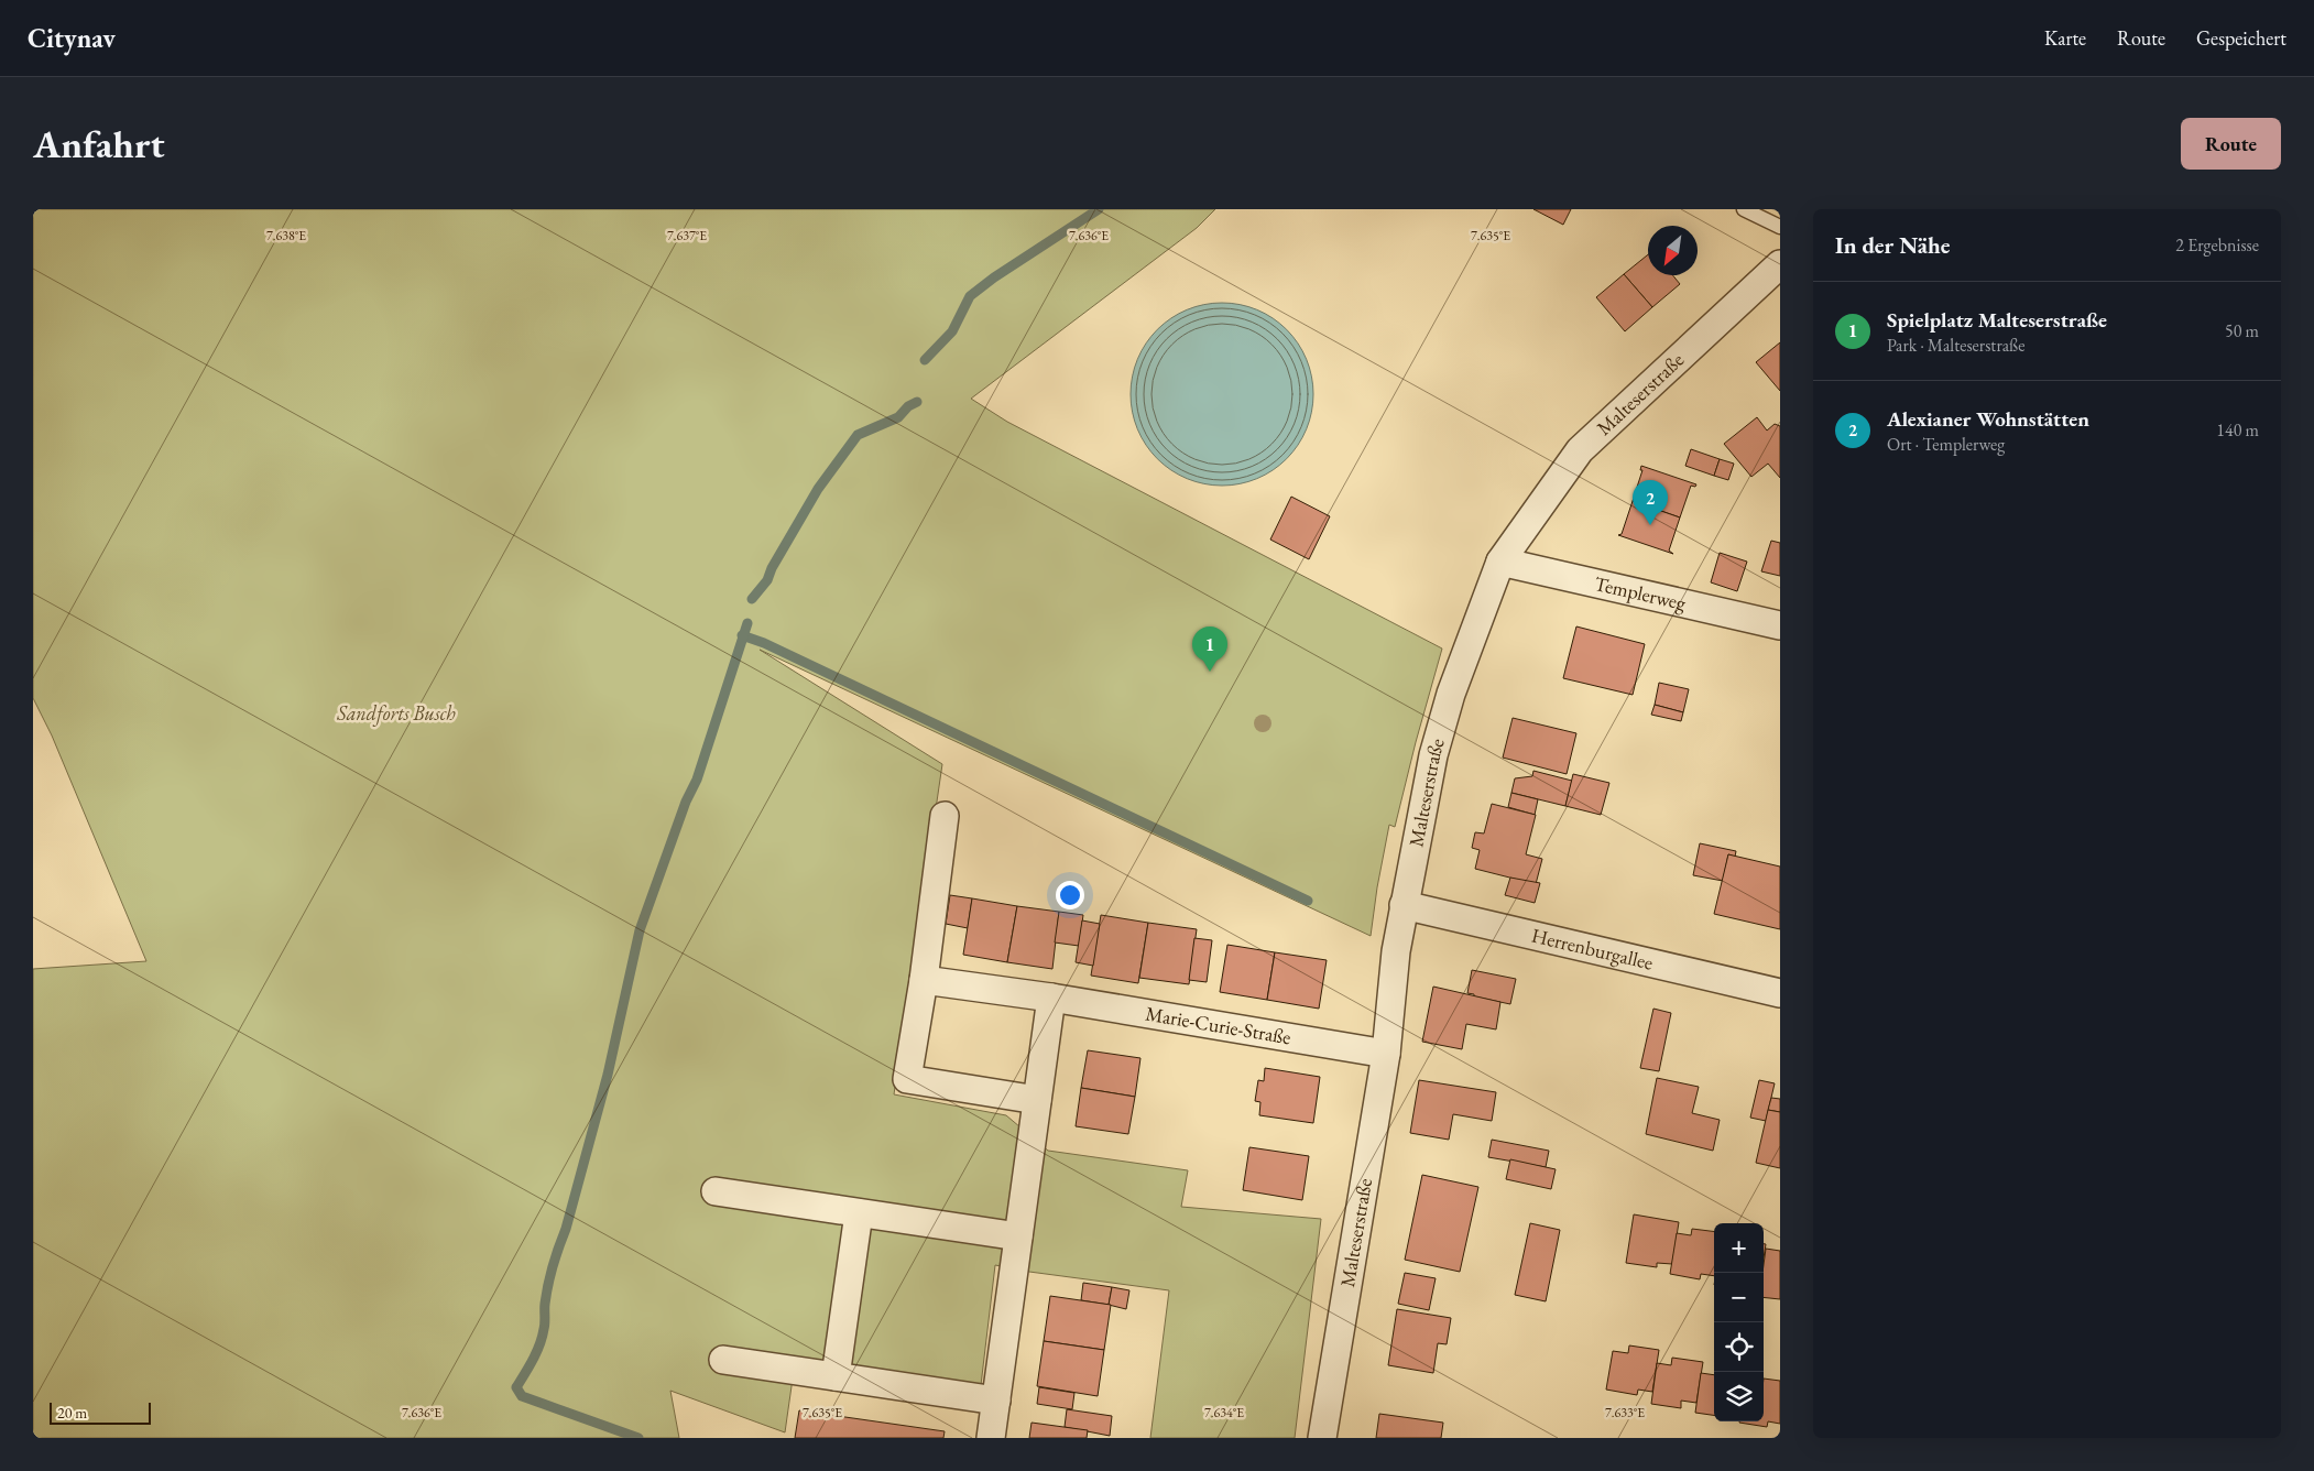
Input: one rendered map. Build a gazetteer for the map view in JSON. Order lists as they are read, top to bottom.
{
  "streets": {
    "street": [
      "Malteserstraße",
      "Templerweg",
      "Herrenburgallee",
      "Marie-Curie-Straße"
    ]
  },
  "crossings": [
    ["Malteserstraße", "Templerweg"],
    ["Malteserstraße", "Herrenburgallee"],
    ["Malteserstraße", "Marie-Curie-Straße"]
  ],
  "parks": ["Sandforts Busch"],
  "scale_bar": "20 m",
  "north": "bottom left",
  "page": {
    "header": "Citynav",
    "nav": ["Karte", "Route", "Gespeichert"],
    "buttons": "Route",
    "title": "Anfahrt",
    "heading": ["In der Nähe", "2 Ergebnisse"],
    "list": [
      {
        "mark": "1",
        "name": "Spielplatz Malteserstraße",
        "note": "Park · Malteserstraße",
        "value": "50 m"
      },
      {
        "mark": "2",
        "name": "Alexianer Wohnstätten",
        "note": "Ort · Templerweg",
        "value": "140 m"
      }
    ],
    "pins": ["2", "1"],
    "map_buttons": ["+", "−"],
    "scale": "20 m"
  },
  "coordinates": [
    "7.638°E",
    "7.637°E",
    "7.636°E",
    "7.635°E",
    "7.634°E",
    "7.633°E"
  ]
}
